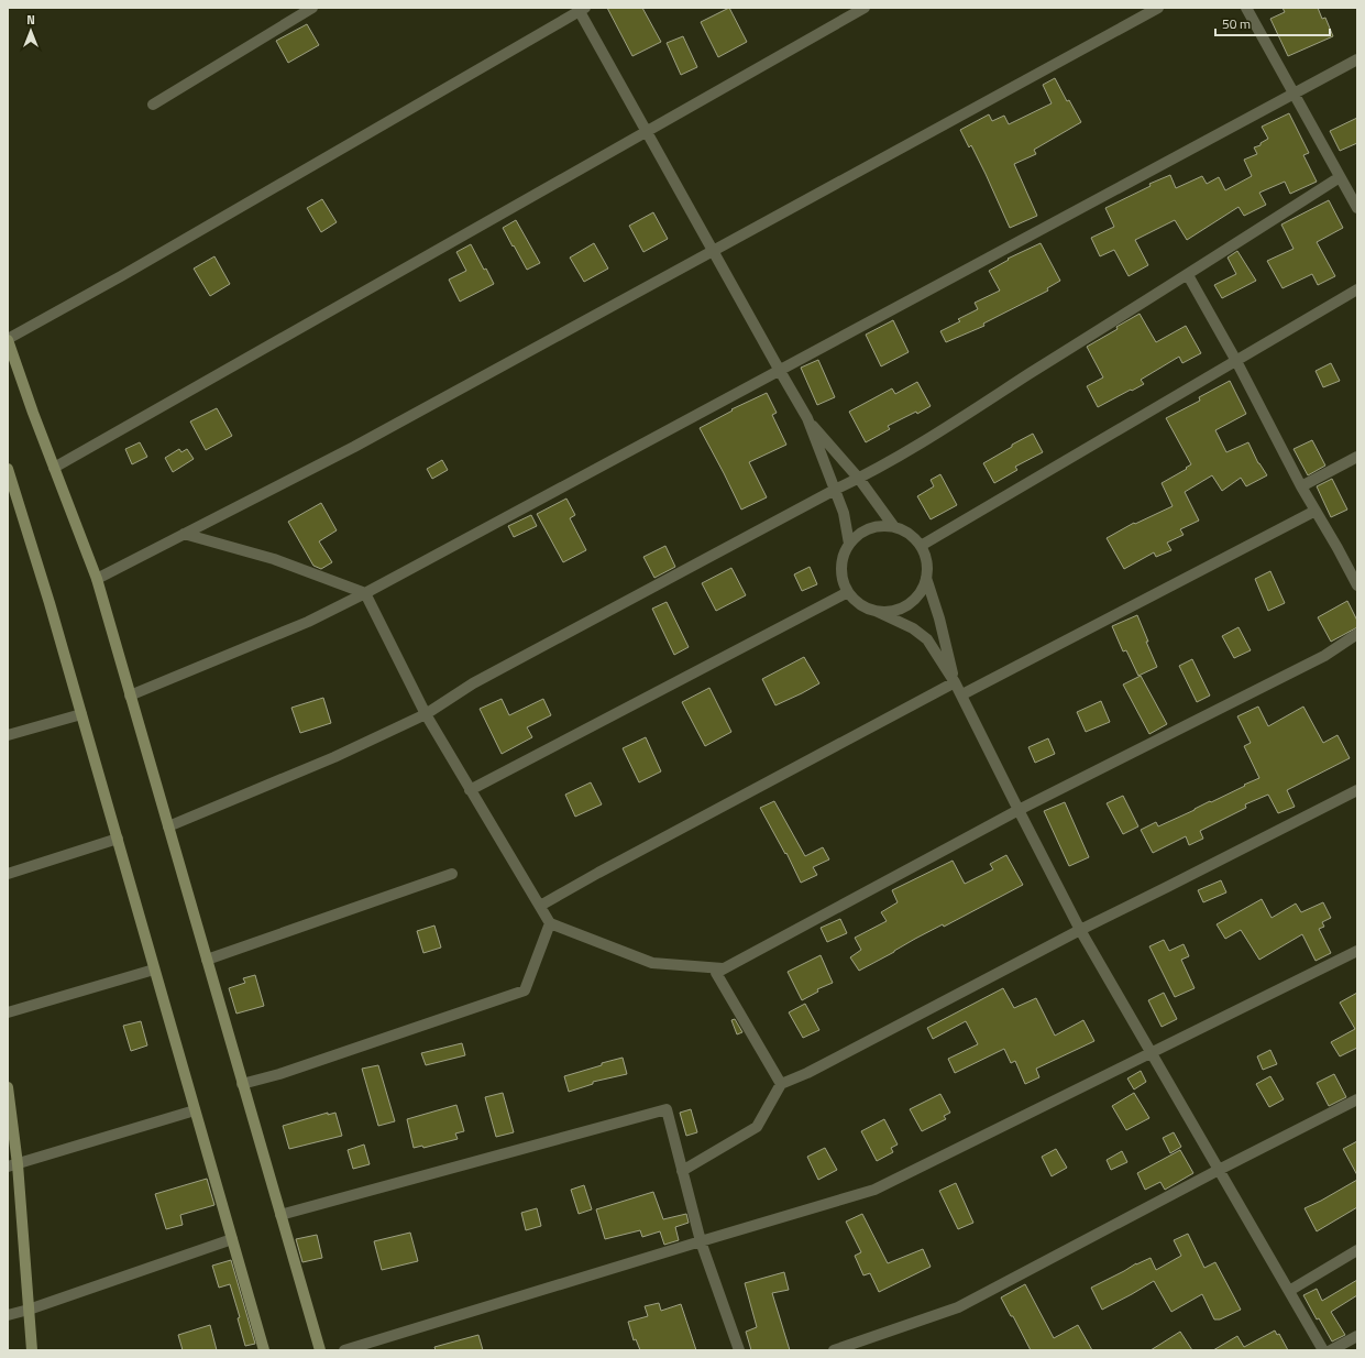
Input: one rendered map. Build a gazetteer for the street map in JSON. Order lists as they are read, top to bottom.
{
  "scale_bar": "50 m",
  "north": "top"
}
